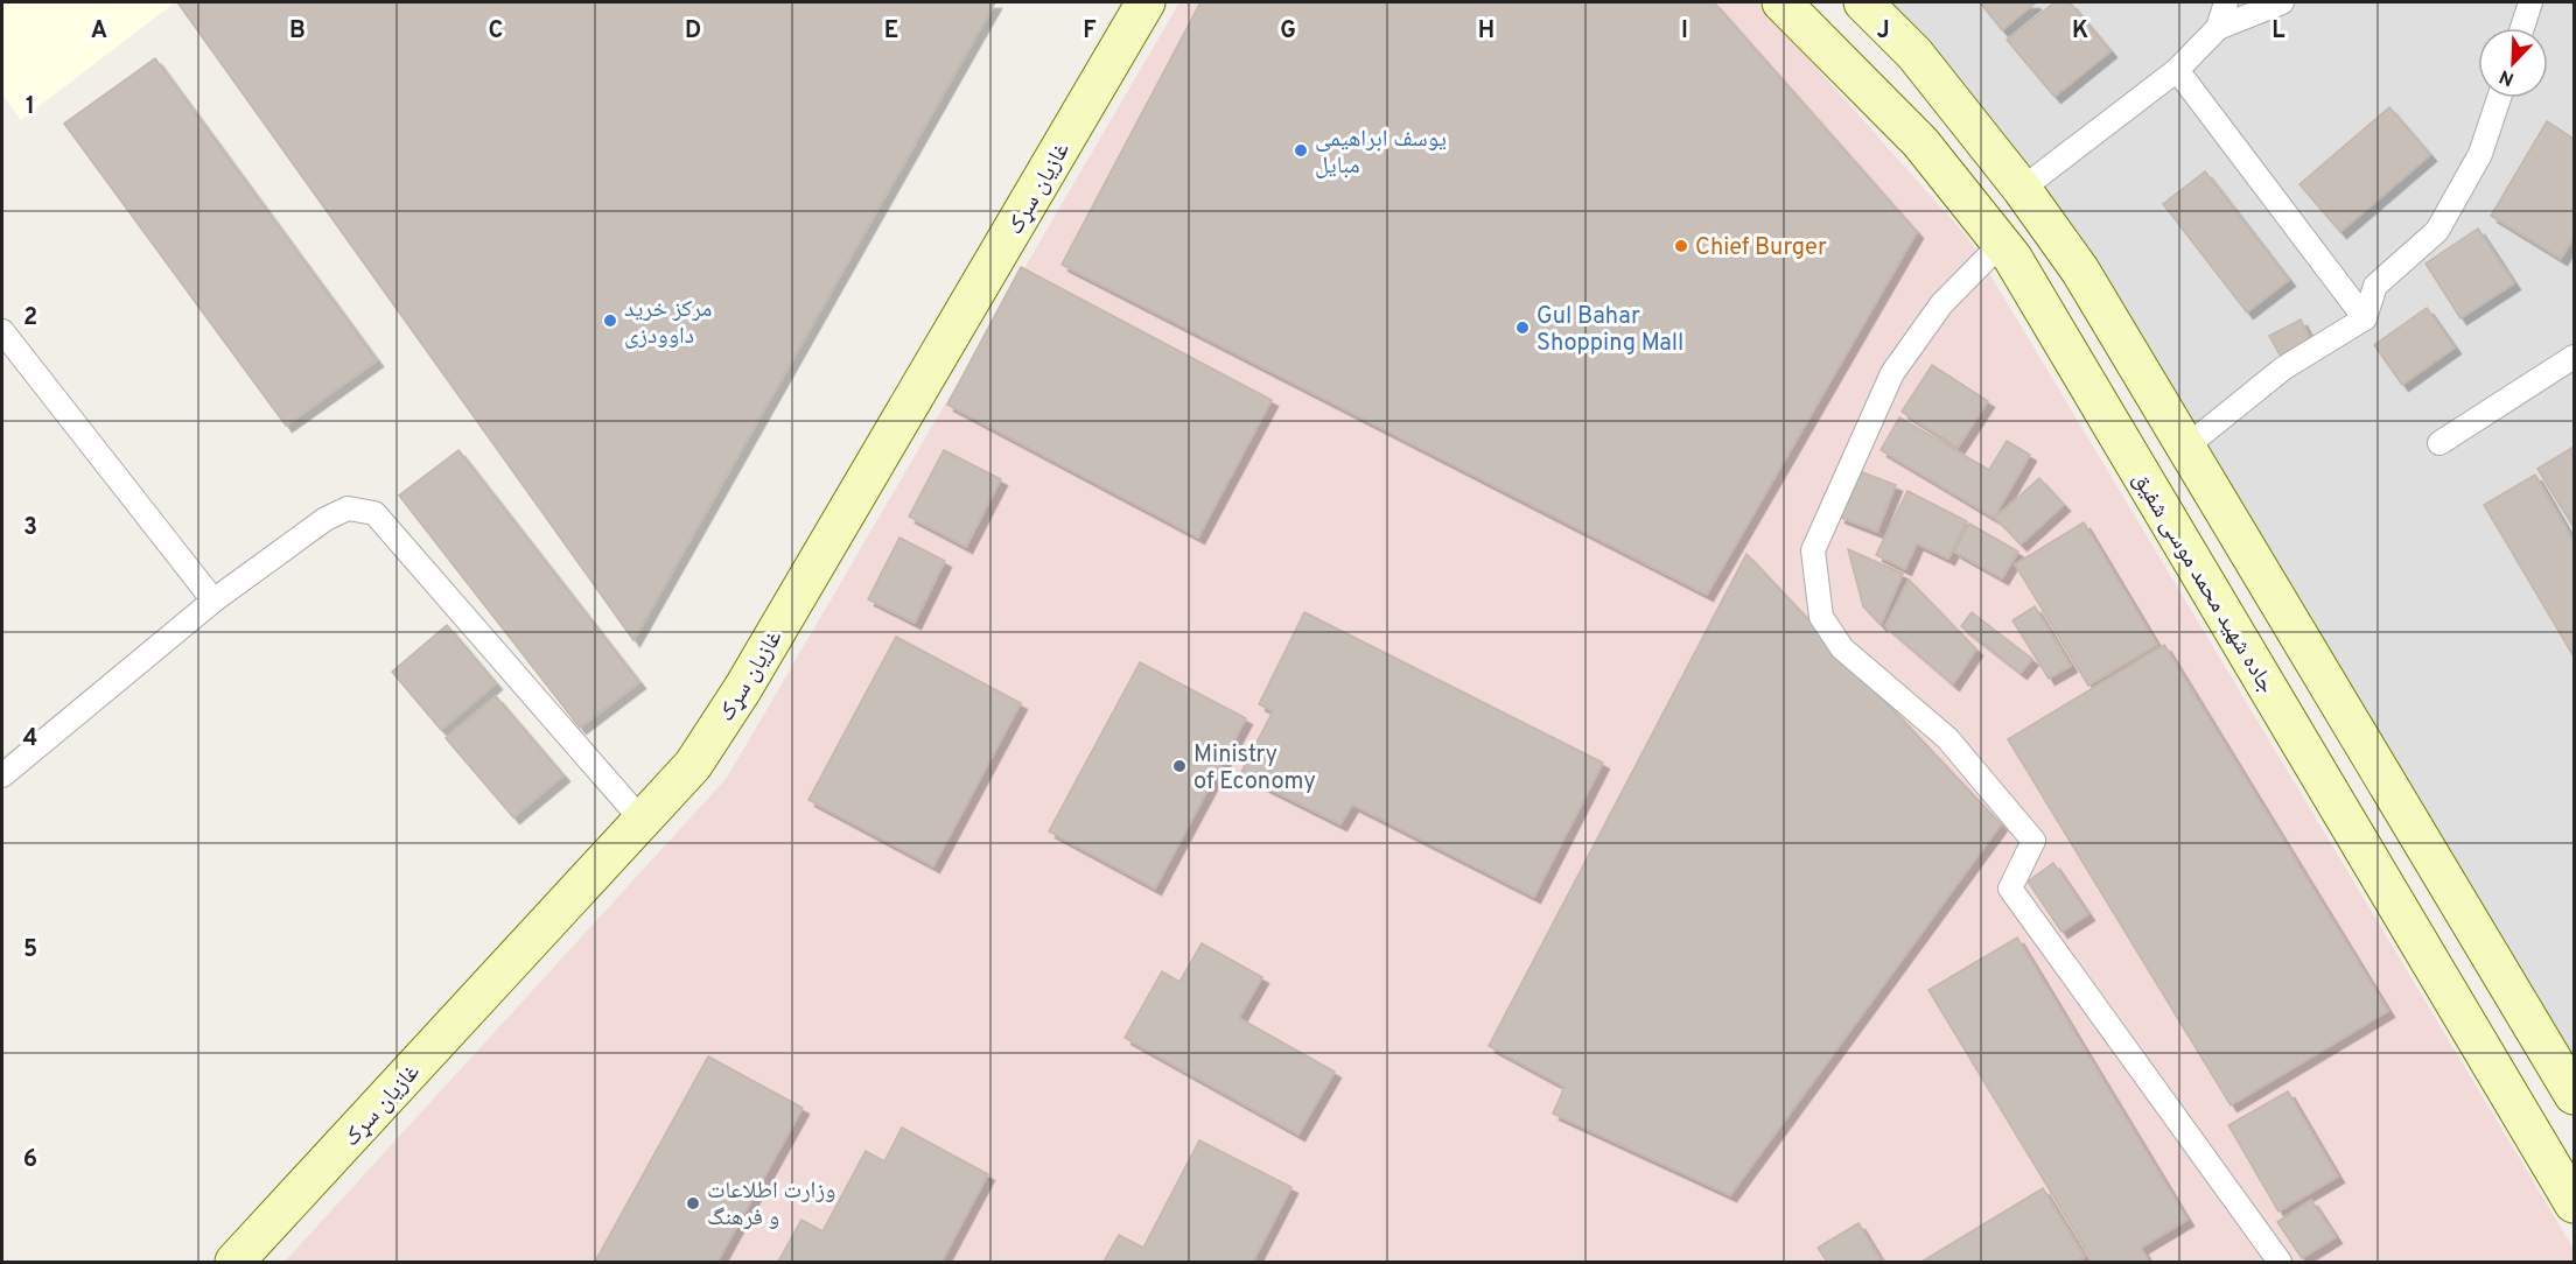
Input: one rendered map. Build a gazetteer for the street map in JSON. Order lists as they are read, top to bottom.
{
  "streets": {
    "main road": ["غازیان سړک", "جاده شهید محمد موسی شفیق"]
  },
  "places": [
    "یوسف ابراهیمی مبایل",
    "Chief Burger",
    "مرکز خرید داوودزی",
    "Gul Bahar Shopping Mall",
    "Ministry of Economy",
    "وزارت اطلاعات و فرهنگ"
  ],
  "north": "bottom left",
  "grid": {
    "columns": [
      "A",
      "B",
      "C",
      "D",
      "E",
      "F",
      "G",
      "H",
      "I",
      "J",
      "K",
      "L"
    ],
    "rows": [
      "1",
      "2",
      "3",
      "4",
      "5",
      "6"
    ]
  }
}
